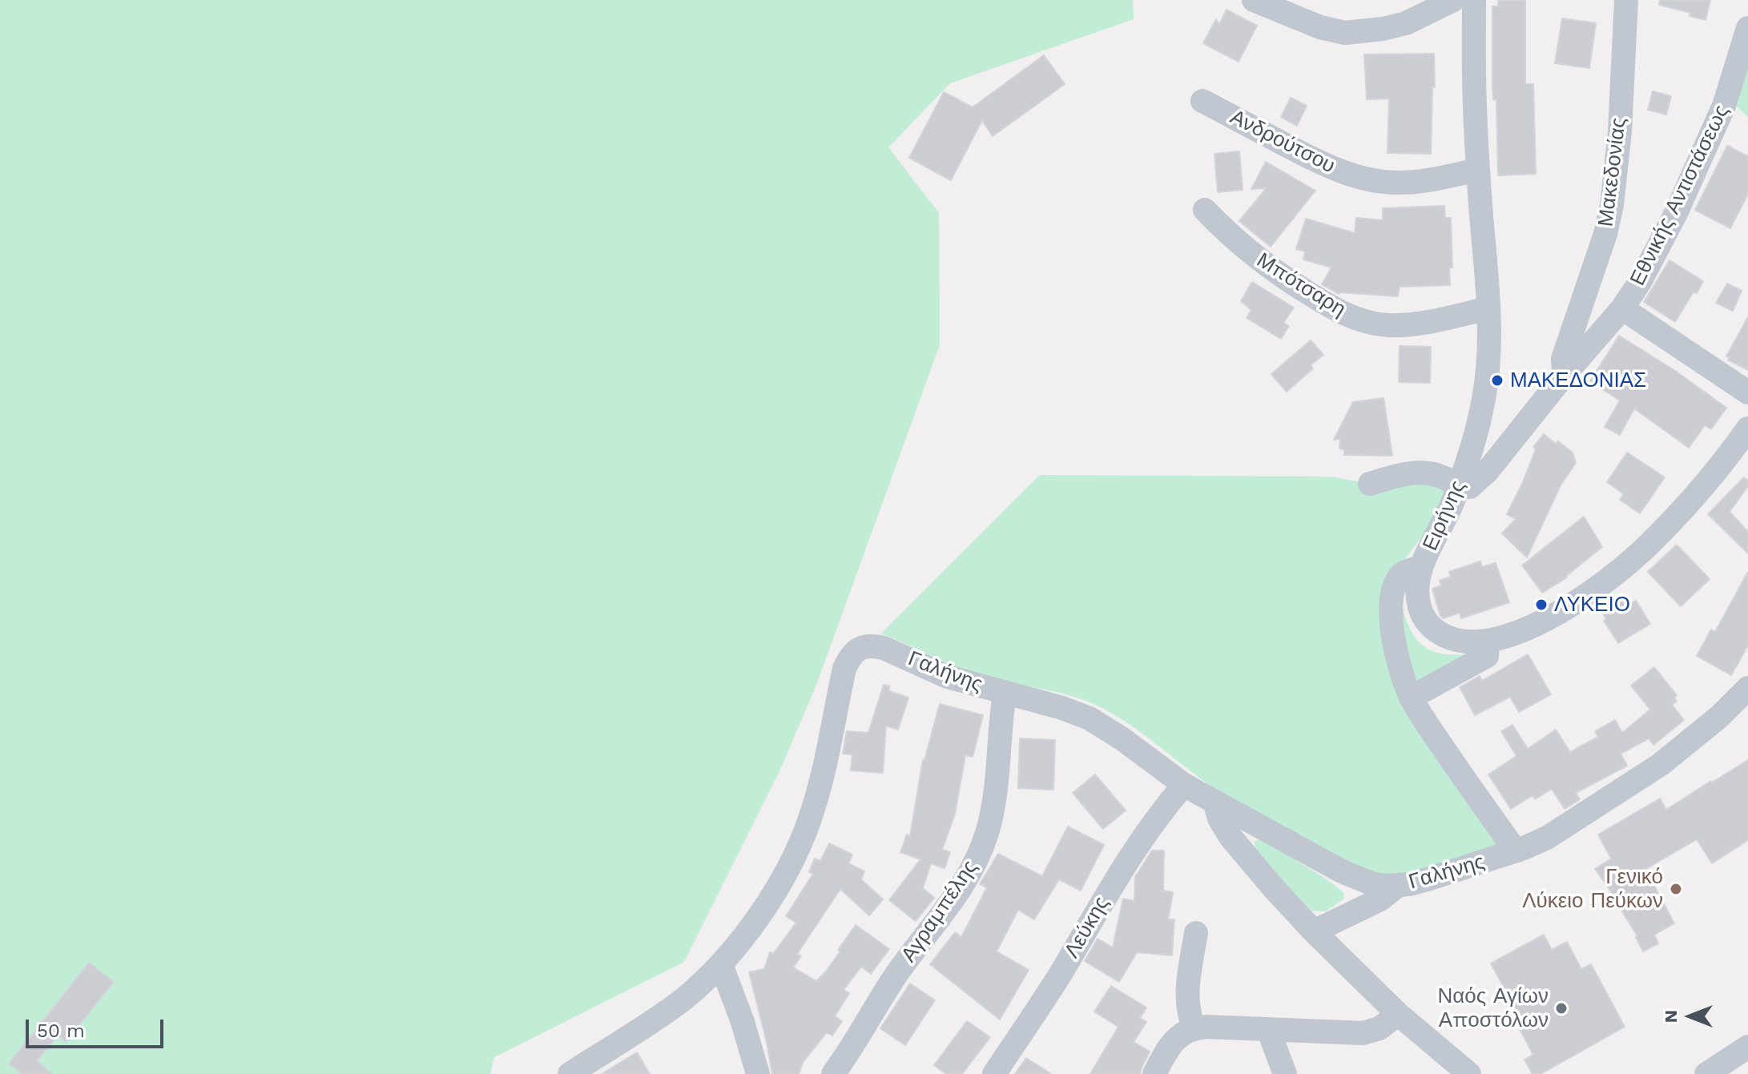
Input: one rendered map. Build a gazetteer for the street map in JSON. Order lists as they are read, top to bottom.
{
  "streets": {
    "street": [
      "Ανδρούτσου",
      "Μακεδονίας",
      "Εθνικής Αντιστάσεως",
      "Μπότσαρη",
      "Ειρήνης",
      "Γαλήνης",
      "Αγραμπέλης",
      "Λεύκης"
    ]
  },
  "crossings": [
    ["Ανδρούτσου", "Ειρήνης"],
    ["Μακεδονίας", "Εθνικής Αντιστάσεως"],
    ["Εθνικής Αντιστάσεως", "Ειρήνης"],
    ["Μπότσαρη", "Ειρήνης"],
    ["Γαλήνης", "Αγραμπέλης"],
    ["Γαλήνης", "Λεύκης"]
  ],
  "places": [
    "ΜΑΚΕΔΟΝΙΑΣ",
    "ΛΥΚΕΙΟ",
    "Γενικό Λύκειο Πεύκων",
    "Ναός Αγίων Αποστόλων"
  ],
  "scale_bar": "50 m",
  "north": "left"
}
